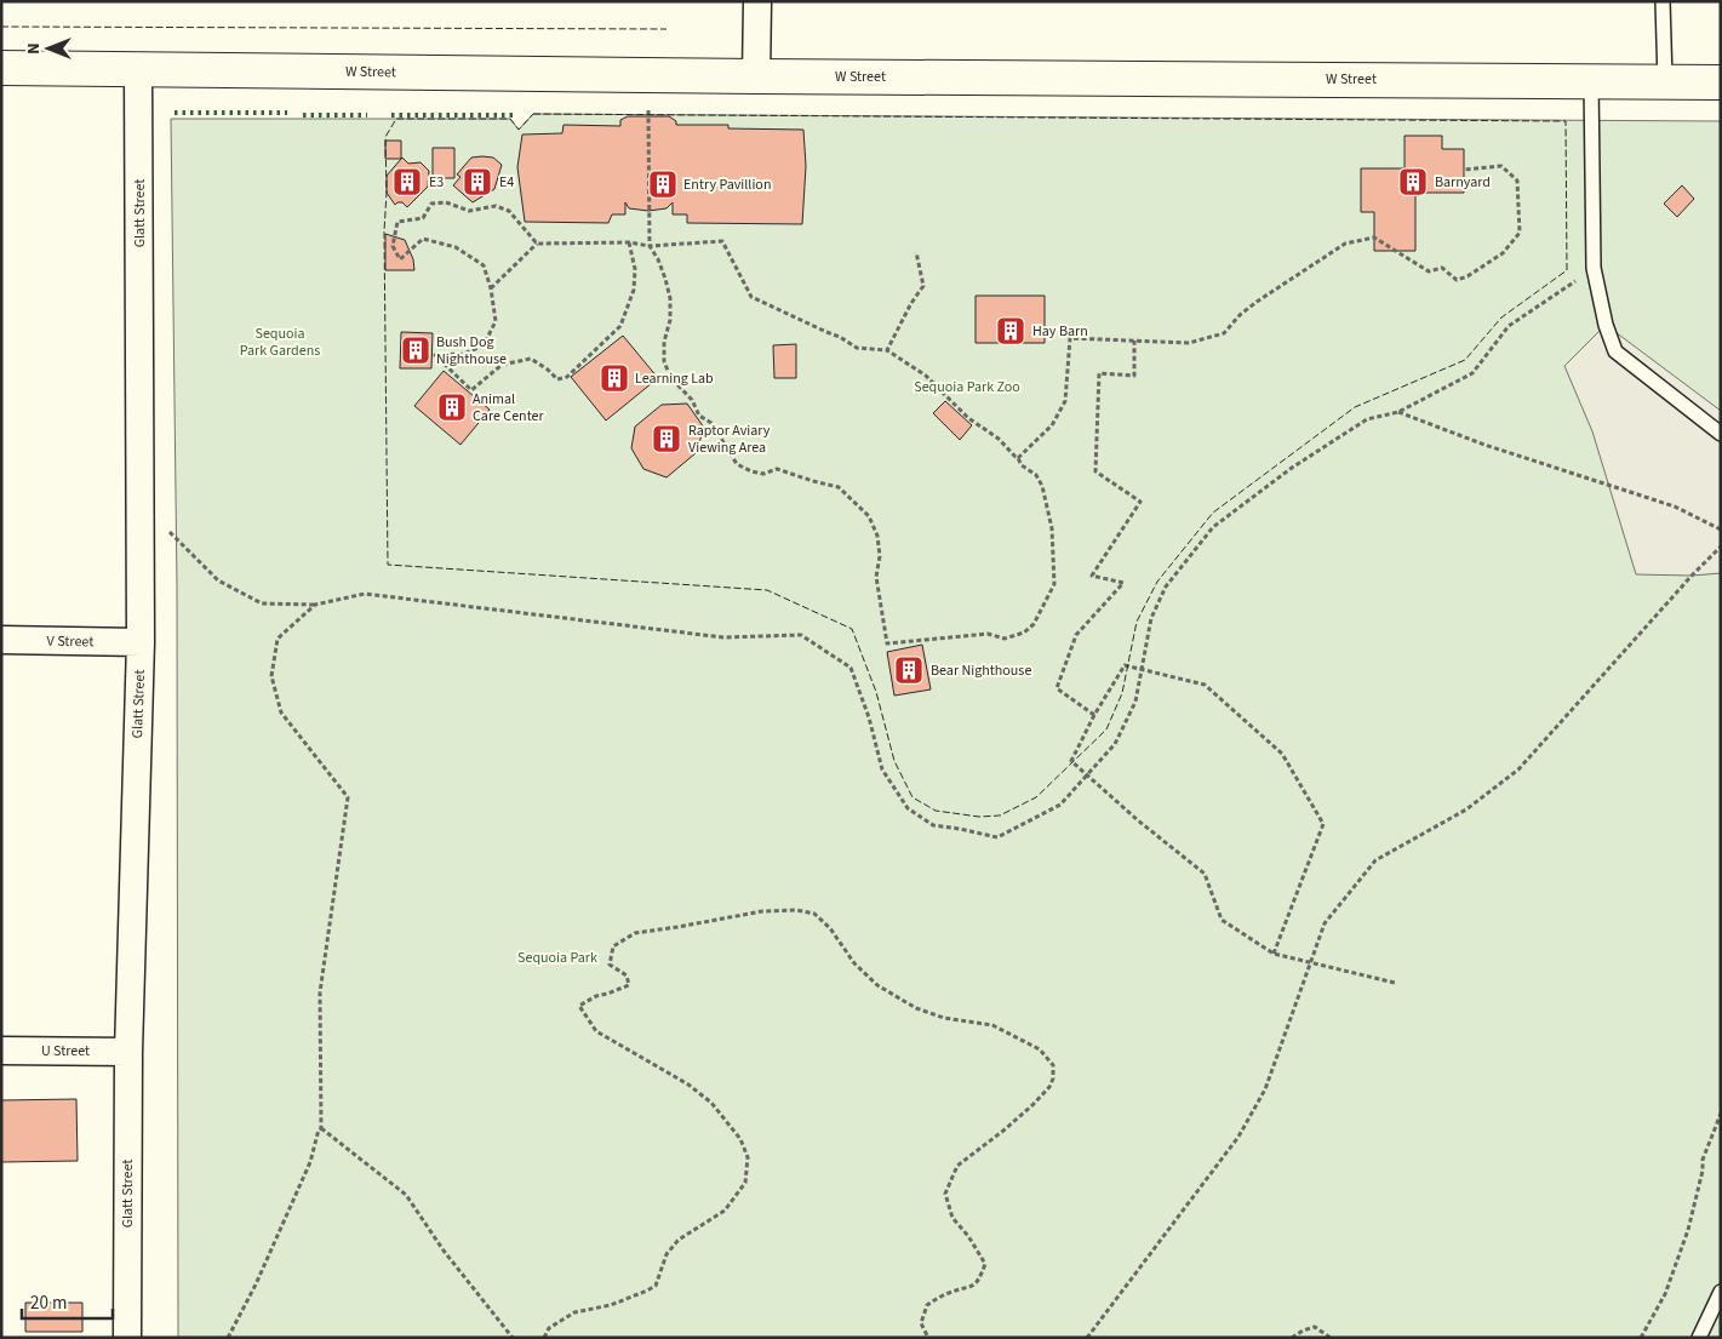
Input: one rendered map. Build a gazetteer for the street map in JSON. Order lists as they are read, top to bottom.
{
  "streets": {
    "main road": ["W Street"],
    "street": ["Glatt Street", "V Street", "U Street"]
  },
  "crossings": [
    ["W Street", "Glatt Street"],
    ["Glatt Street", "V Street"],
    ["Glatt Street", "U Street"]
  ],
  "parks": ["Sequoia Park Gardens", "Sequoia Park Zoo", "Sequoia Park"],
  "places": {
    "building": [
      "E3",
      "E4",
      "Barnyard",
      "Entry Pavillion",
      "Hay Barn",
      "Bush Dog Nighthouse",
      "Learning Lab",
      "Animal Care Center",
      "Raptor Aviary Viewing Area",
      "Bear Nighthouse"
    ]
  },
  "scale_bar": "20 m",
  "north": "left"
}
